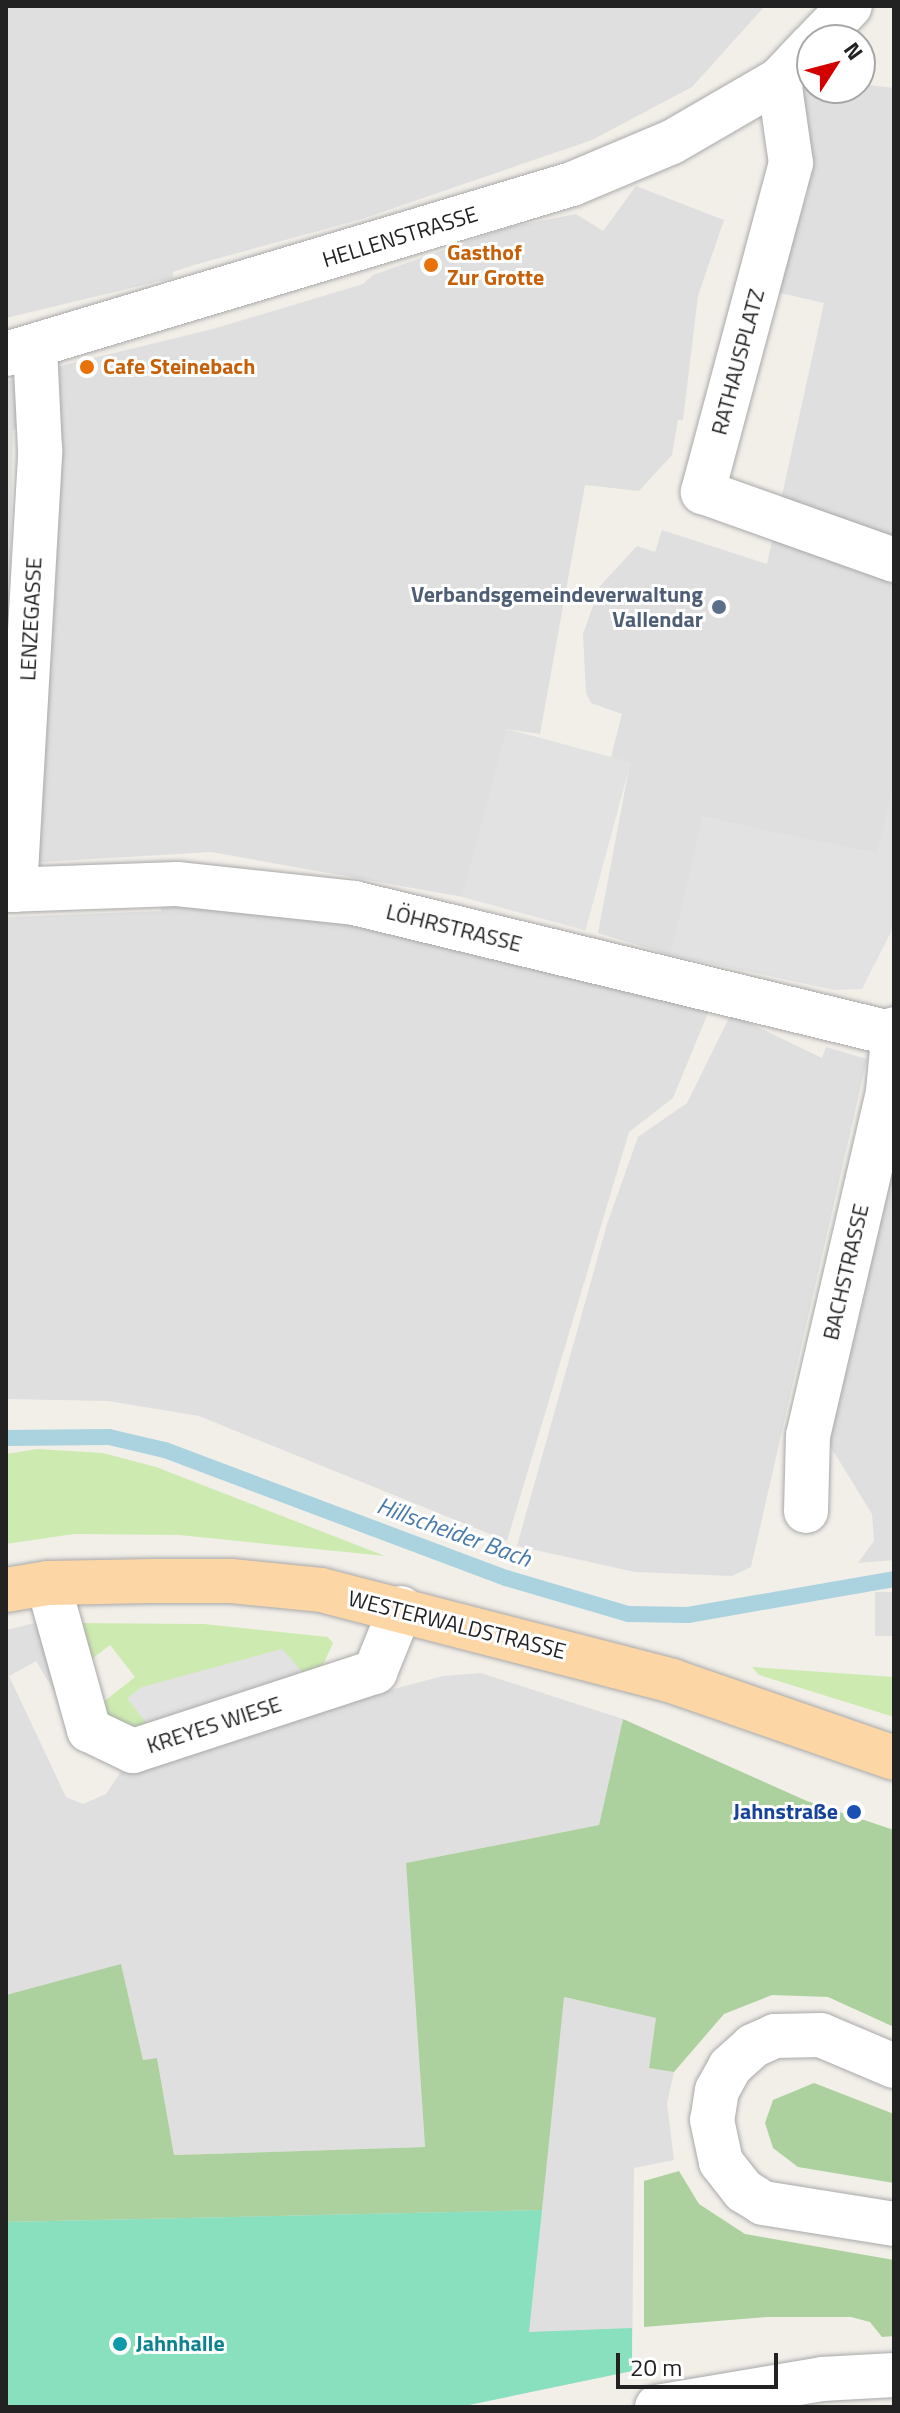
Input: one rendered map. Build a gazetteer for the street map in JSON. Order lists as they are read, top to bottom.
{
  "streets": {
    "main road": ["WESTERWALDSTRASSE"],
    "street": [
      "HELLENSTRASSE",
      "RATHAUSPLATZ",
      "LENZEGASSE",
      "LÖHRSTRASSE",
      "BACHSTRASSE",
      "KREYES WIESE"
    ]
  },
  "crossings": [
    ["HELLENSTRASSE", "RATHAUSPLATZ"],
    ["HELLENSTRASSE", "LENZEGASSE"],
    ["LENZEGASSE", "LÖHRSTRASSE"],
    ["LÖHRSTRASSE", "BACHSTRASSE"],
    ["WESTERWALDSTRASSE", "KREYES WIESE"]
  ],
  "water": ["Hillscheider Bach"],
  "places": [
    "Gasthof Zur Grotte",
    "Cafe Steinebach",
    "Verbandsgemeindeverwaltung Vallendar",
    "Jahnstraße",
    "Jahnhalle"
  ],
  "scale_bar": "20 m",
  "north": "top right"
}
